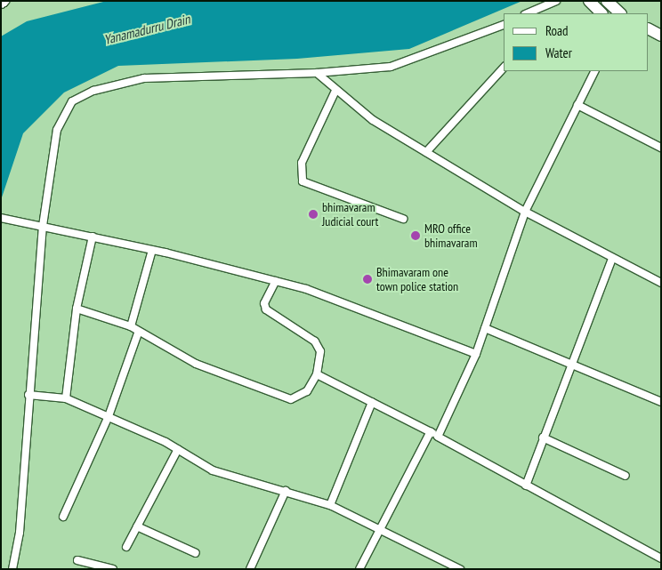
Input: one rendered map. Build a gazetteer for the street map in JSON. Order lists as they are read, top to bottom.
{
  "water": ["Yanamadurru Drain"],
  "places": ["bhimavaram Judicial court", "MRO office bhimavaram", "Bhimavaram one town police station"],
  "legend": ["Road", "Water"]
}
